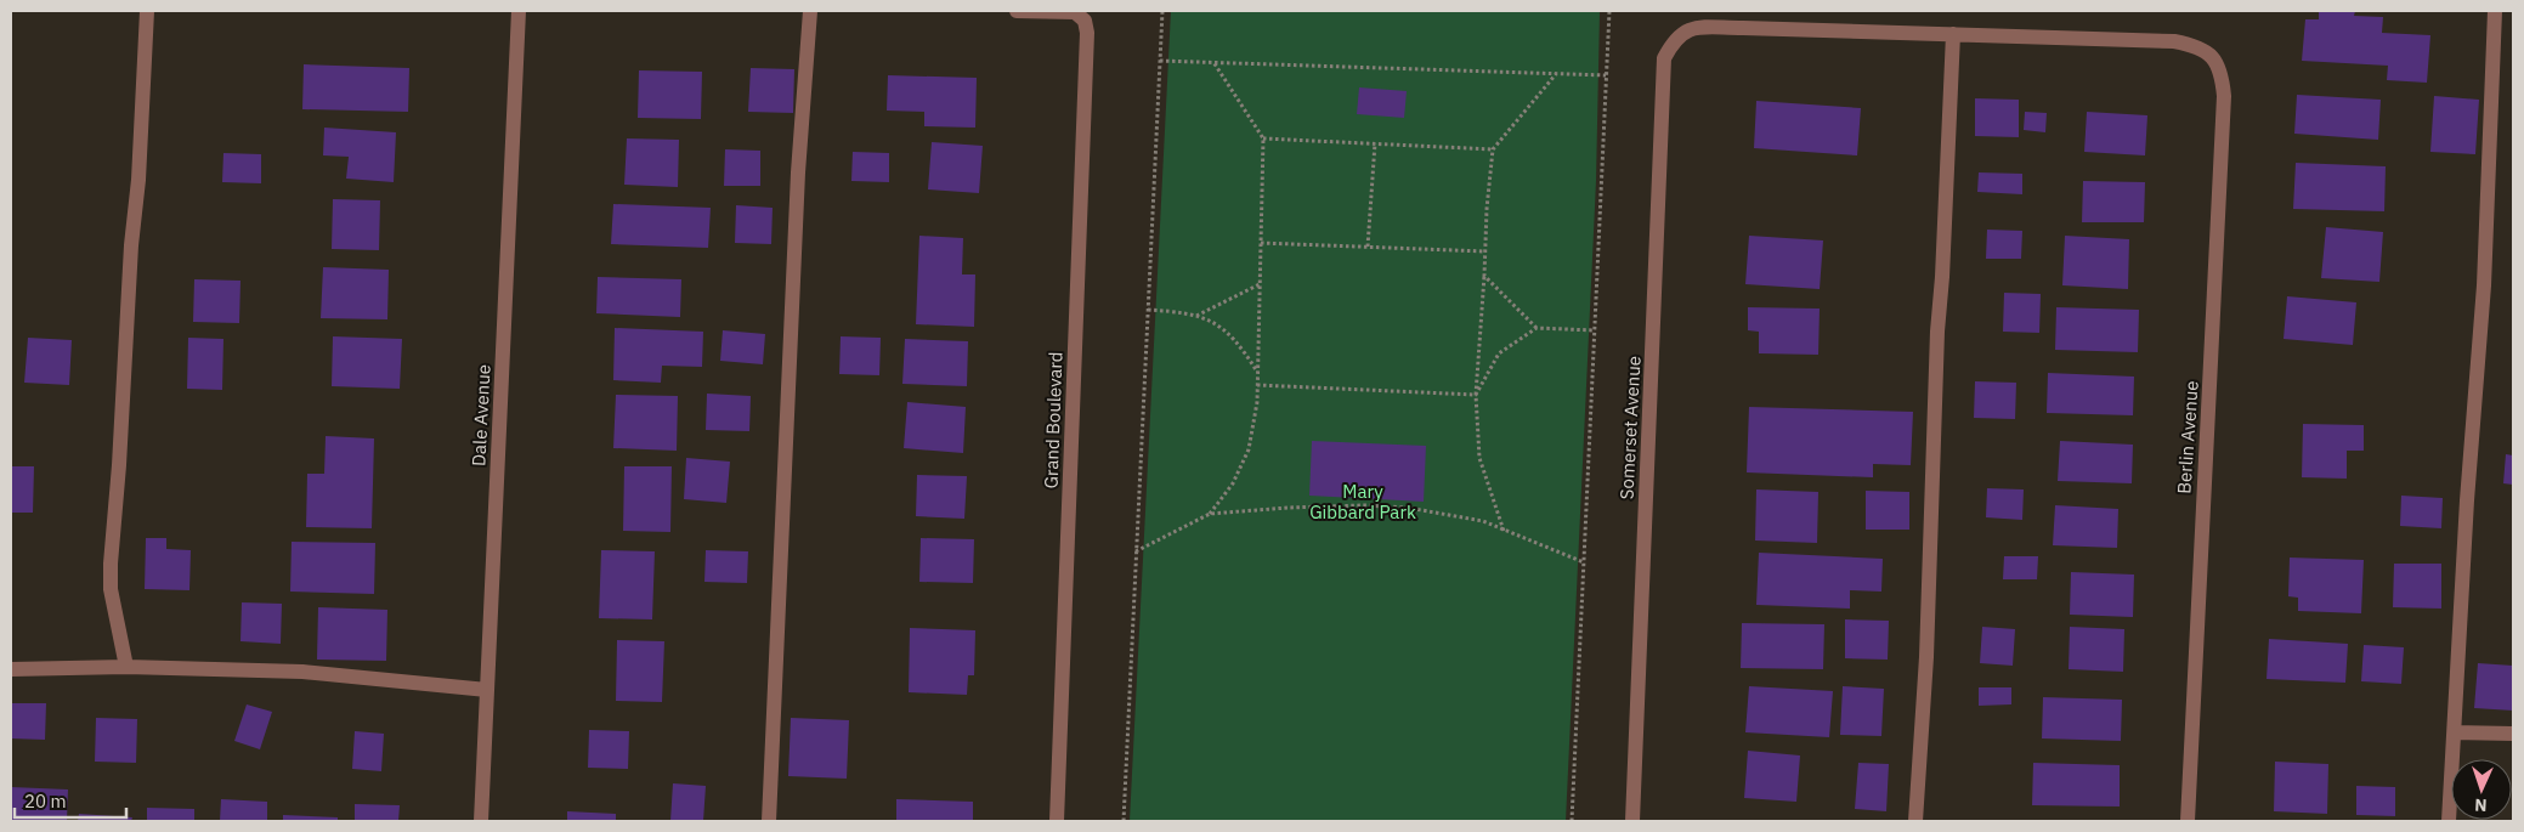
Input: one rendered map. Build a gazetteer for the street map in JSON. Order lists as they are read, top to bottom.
{
  "streets": {
    "street": [
      "Dale Avenue",
      "Grand Boulevard",
      "Somerset Avenue",
      "Berlin Avenue"
    ]
  },
  "crossings": [
    ["Somerset Avenue", "Berlin Avenue"]
  ],
  "parks": ["Mary Gibbard Park"],
  "scale_bar": "20 m",
  "north": "bottom"
}
